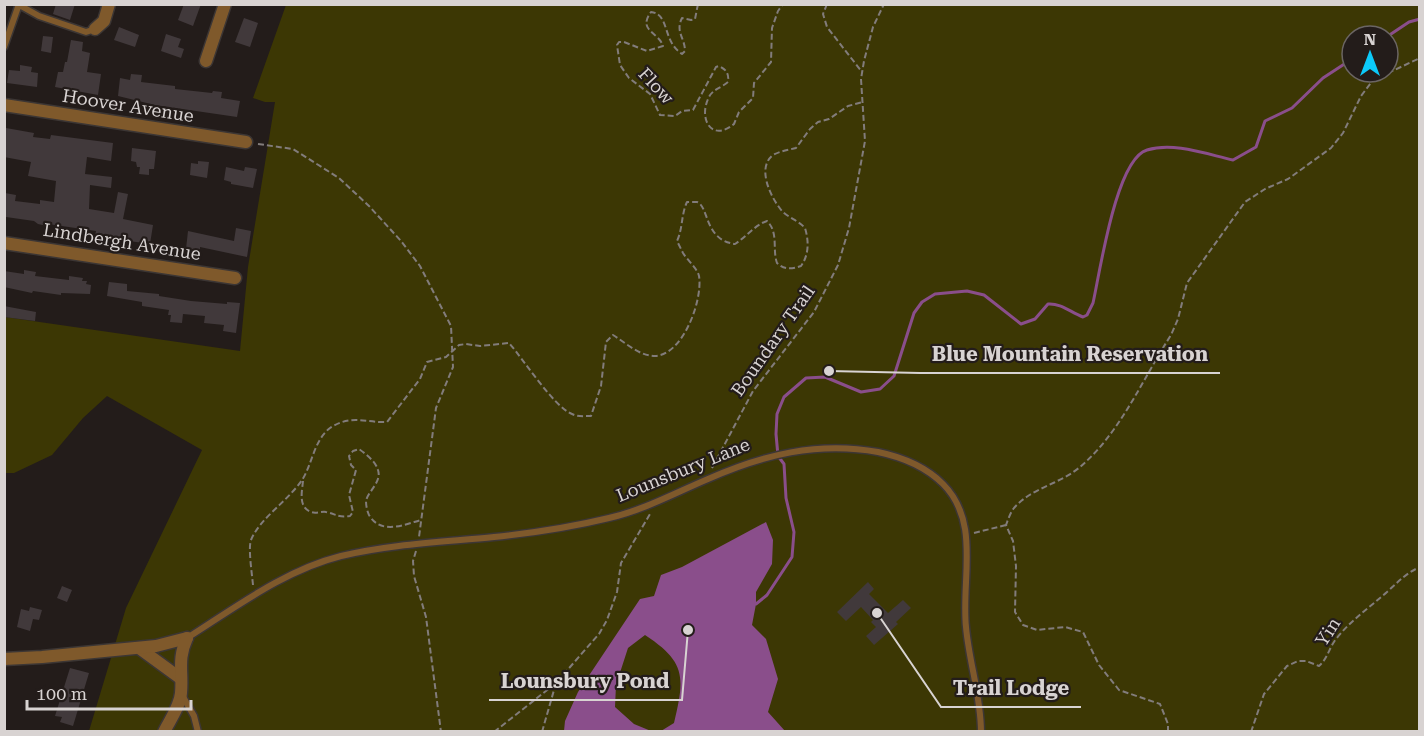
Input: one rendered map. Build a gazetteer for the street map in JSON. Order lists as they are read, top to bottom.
{
  "streets": {
    "street": ["Hoover Avenue", "Lindbergh Avenue"],
    "lane": ["Lounsbury Lane"],
    "path": ["Flow", "Boundary Trail", "Yin"]
  },
  "crossings": [
    ["Boundary Trail", "Lounsbury Lane"]
  ],
  "places": ["Blue Mountain Reservation", "Trail Lodge", "Lounsbury Pond"],
  "scale_bar": "100 m",
  "north": "top"
}
